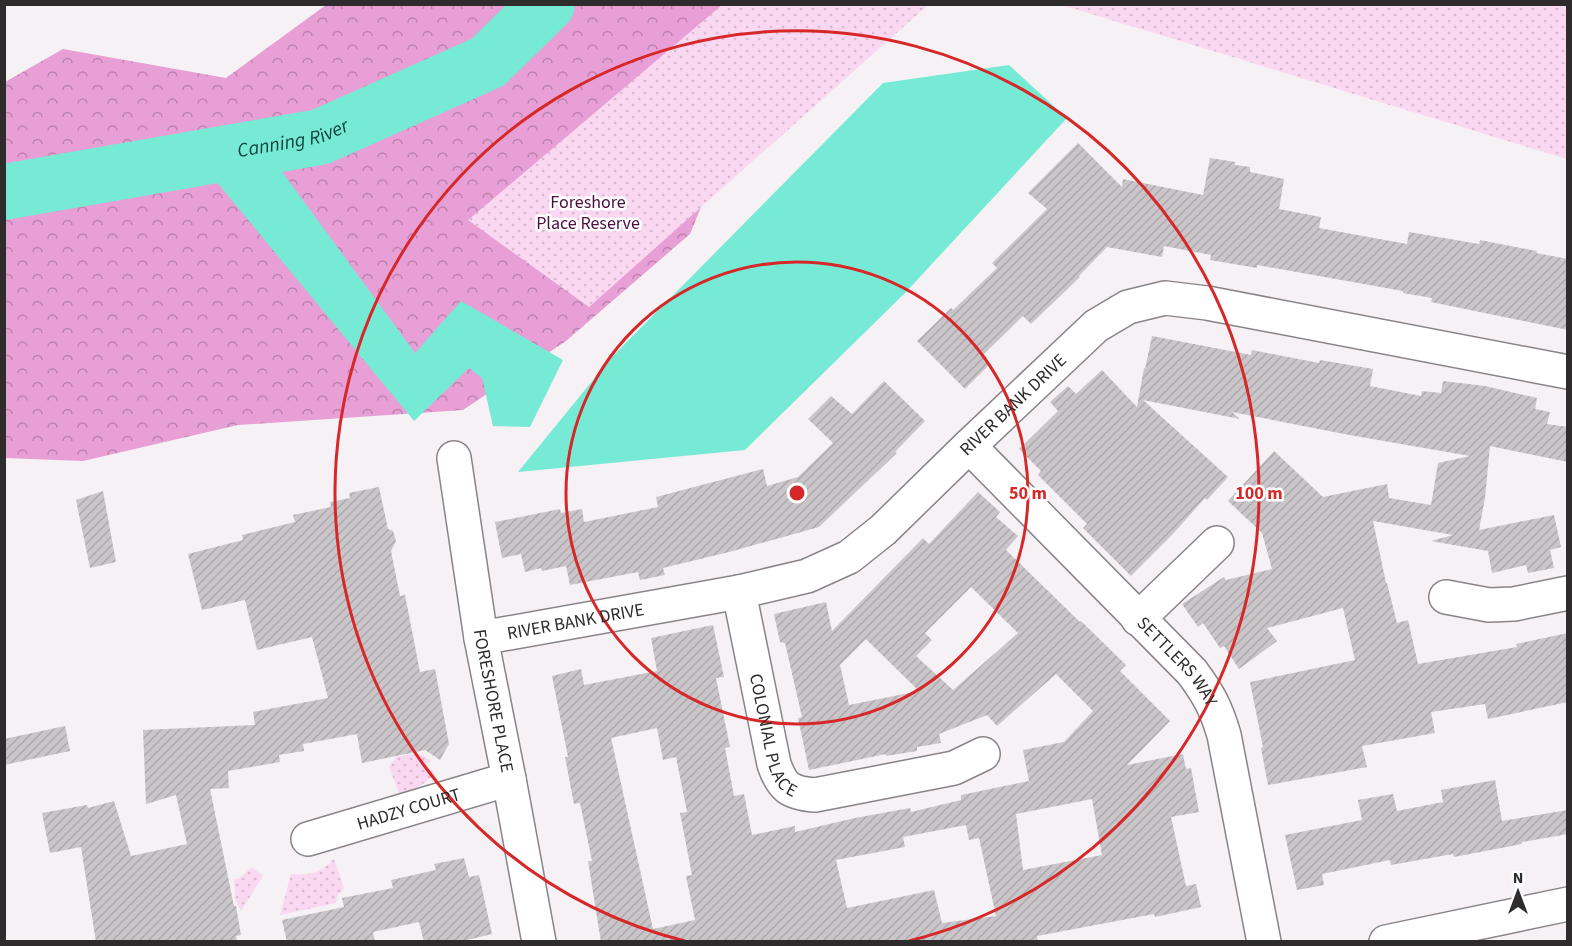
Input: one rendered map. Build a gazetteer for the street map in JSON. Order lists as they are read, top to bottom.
{
  "streets": {
    "street": [
      "RIVER BANK DRIVE",
      "SETTLERS WAY",
      "FORESHORE PLACE",
      "COLONIAL PLACE",
      "HADZY COURT"
    ]
  },
  "crossings": [
    ["RIVER BANK DRIVE", "SETTLERS WAY"],
    ["RIVER BANK DRIVE", "FORESHORE PLACE"],
    ["RIVER BANK DRIVE", "COLONIAL PLACE"],
    ["FORESHORE PLACE", "HADZY COURT"]
  ],
  "water": ["Canning River"],
  "parks": ["Foreshore Place Reserve"],
  "north": "top",
  "rings": ["50 m", "100 m"]
}
